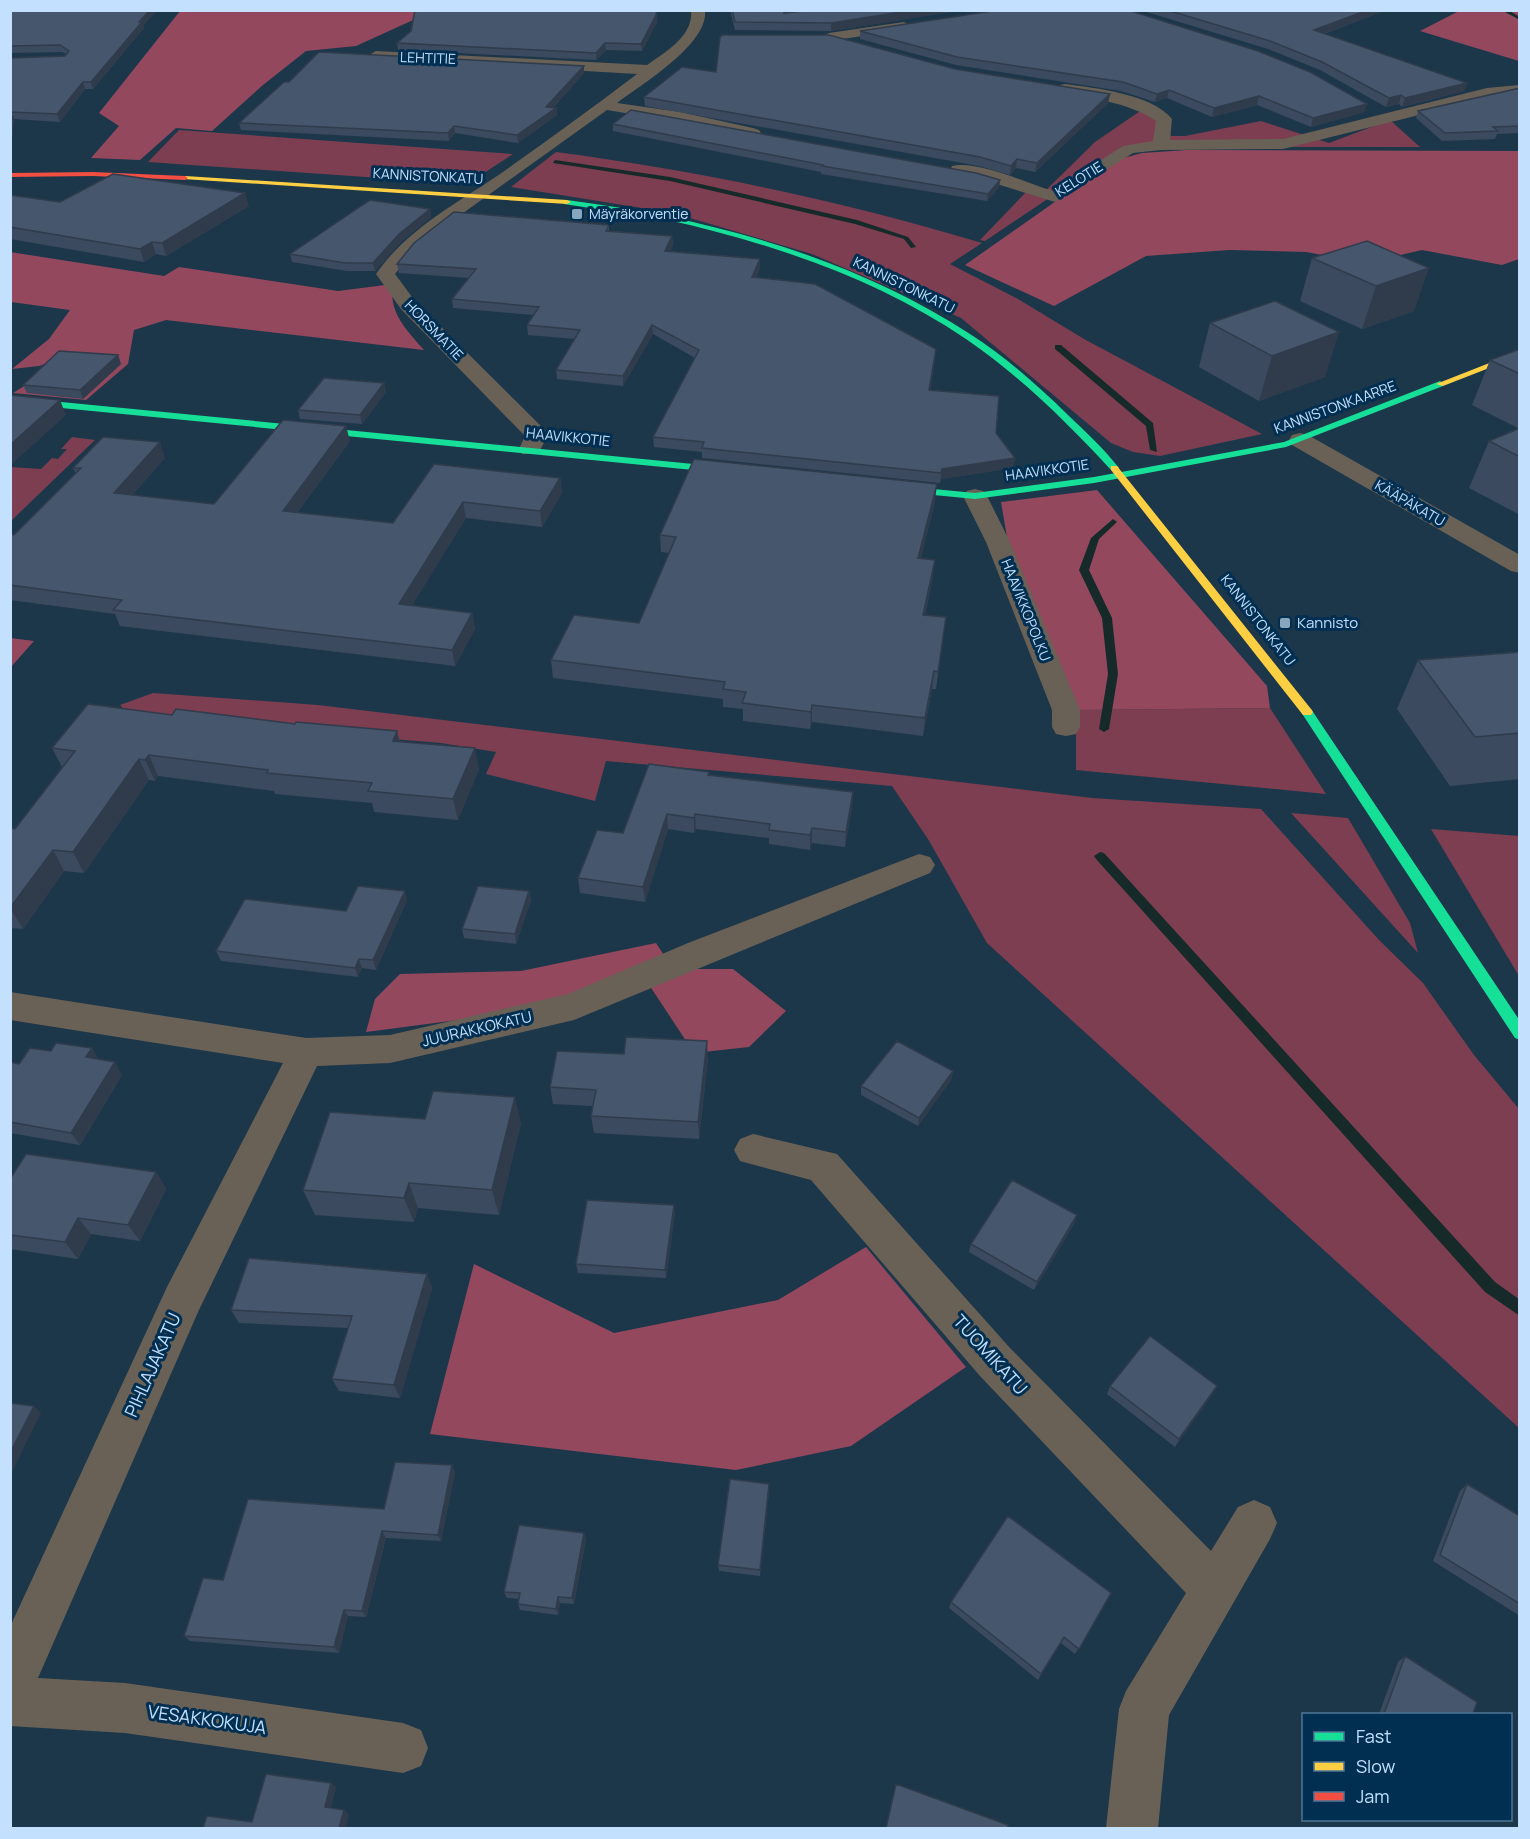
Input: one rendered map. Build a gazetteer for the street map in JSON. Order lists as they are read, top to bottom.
{
  "streets": {
    "street": [
      "LEHTITIE",
      "KANNISTONKATU",
      "KELOTIE",
      "HORSMATIE",
      "KANNISTONKAARRE",
      "HAAVIKKOTIE",
      "KÄÄPÄKATU",
      "HAAVIKKOPOLKU",
      "JUURAKKOKATU",
      "TUOMIKATU",
      "PIHLAJAKATU",
      "VESAKKOKUJA"
    ]
  },
  "crossings": [
    ["KANNISTONKATU", "HORSMATIE"],
    ["KANNISTONKATU", "KANNISTONKAARRE"],
    ["KANNISTONKATU", "HAAVIKKOTIE"],
    ["HORSMATIE", "HAAVIKKOTIE"],
    ["KANNISTONKAARRE", "HAAVIKKOTIE"],
    ["KANNISTONKAARRE", "KÄÄPÄKATU"],
    ["HAAVIKKOTIE", "HAAVIKKOPOLKU"],
    ["JUURAKKOKATU", "PIHLAJAKATU"]
  ],
  "places": {
    "transit": ["Mäyräkorventie", "Kannisto"]
  },
  "legend": ["Fast", "Slow", "Jam"]
}
